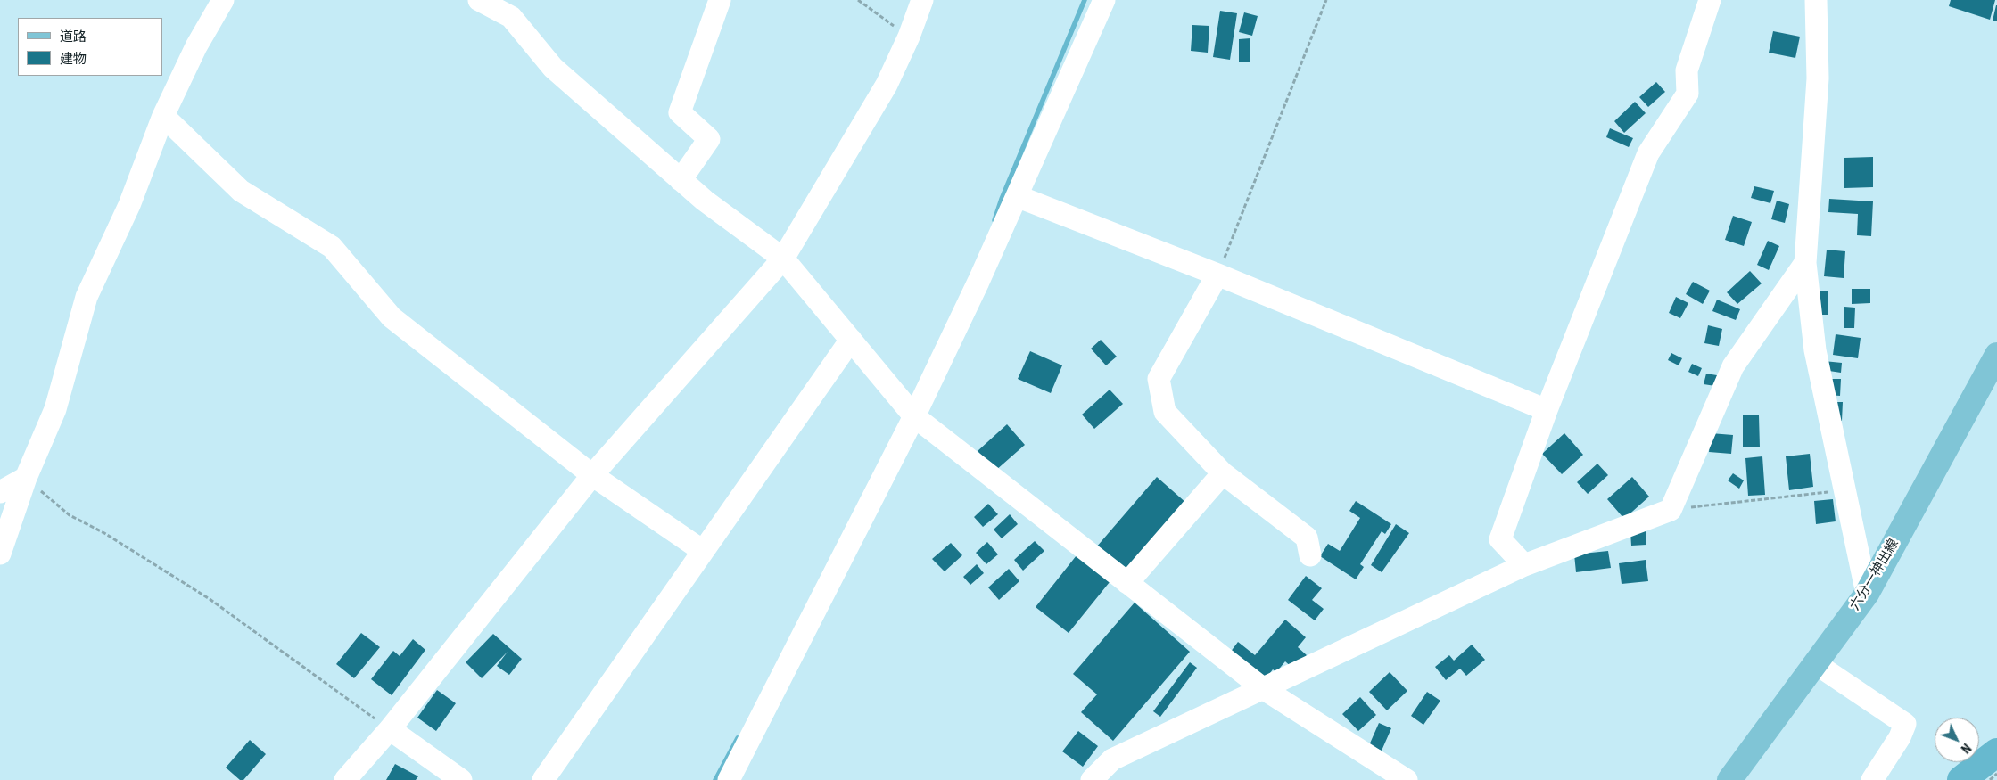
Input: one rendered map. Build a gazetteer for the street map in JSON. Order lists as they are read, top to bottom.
{
  "streets": {
    "main road": ["六分一神出線"]
  },
  "legend": ["道路", "建物"],
  "north": "bottom right"
}
